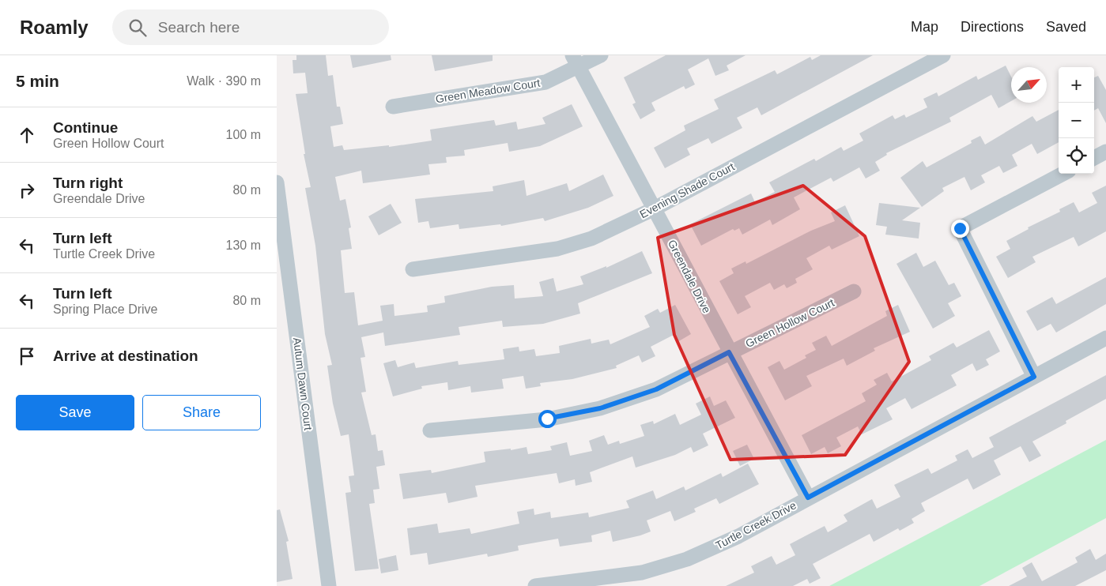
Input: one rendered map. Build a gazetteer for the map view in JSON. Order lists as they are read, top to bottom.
{
  "streets": {
    "street": [
      "Green Meadow Court",
      "Evening Shade Court",
      "Greendale Drive",
      "Green Hollow Court",
      "Autum Dawn Court",
      "Turtle Creek Drive"
    ]
  },
  "crossings": [
    ["Green Meadow Court", "Greendale Drive"],
    ["Evening Shade Court", "Greendale Drive"],
    ["Greendale Drive", "Green Hollow Court"],
    ["Greendale Drive", "Turtle Creek Drive"]
  ],
  "north": "top right",
  "page": {
    "header": "Roamly",
    "search": "Search here",
    "nav": ["Map", "Directions", "Saved"],
    "heading": ["5 min", "Walk · 390 m"],
    "map_buttons": ["+", "−"],
    "list": [
      ["Continue", "Green Hollow Court", "100 m"],
      ["Turn right", "Greendale Drive", "80 m"],
      ["Turn left", "Turtle Creek Drive", "130 m"],
      ["Turn left", "Spring Place Drive", "80 m"],
      "Arrive at destination"
    ],
    "buttons": ["Save", "Share"]
  }
}
